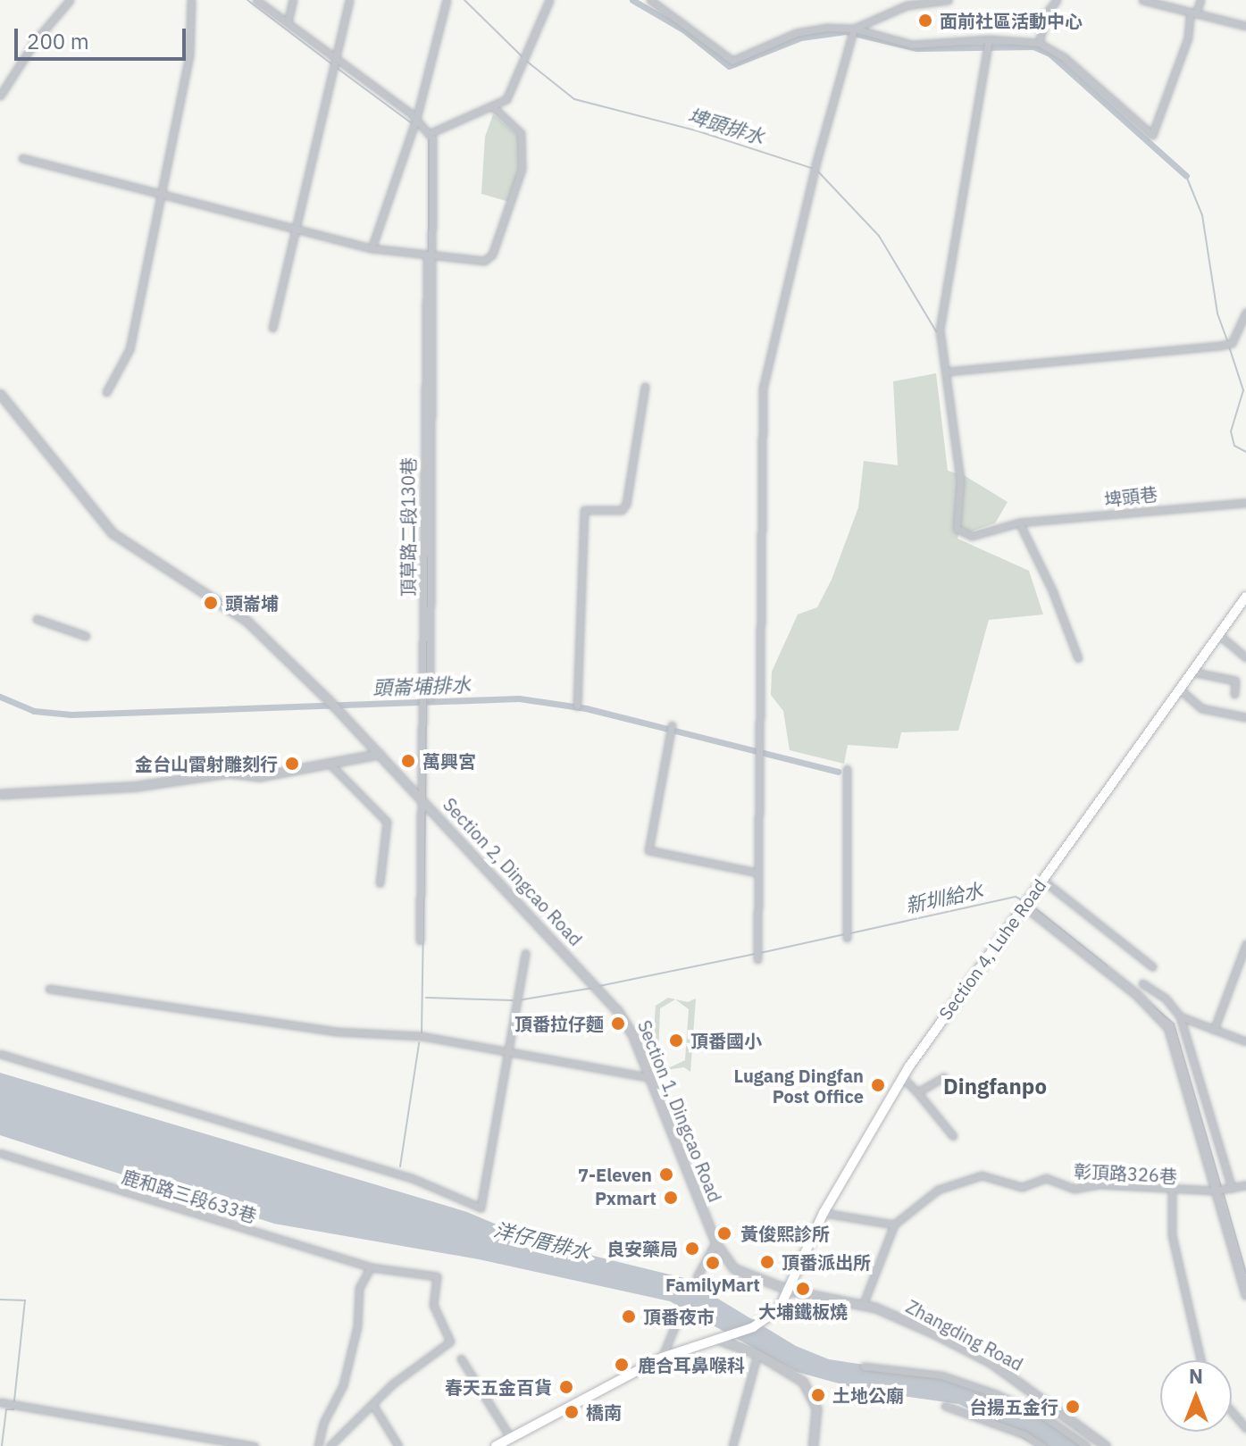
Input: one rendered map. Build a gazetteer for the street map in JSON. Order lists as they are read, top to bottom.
{
  "streets": {
    "main road": ["Section 4, Luhe Road"],
    "street": [
      "埤頭巷",
      "頂草路二段130巷",
      "Section 2, Dingcao Road",
      "Section 1, Dingcao Road",
      "彰頂路326巷",
      "鹿和路三段633巷",
      "Zhangding Road"
    ]
  },
  "crossings": [
    ["頂草路二段130巷", "Section 2, Dingcao Road"],
    ["Section 2, Dingcao Road", "Section 1, Dingcao Road"],
    ["Section 4, Luhe Road", "Section 1, Dingcao Road"],
    ["Section 4, Luhe Road", "Zhangding Road"],
    ["Section 1, Dingcao Road", "Zhangding Road"]
  ],
  "districts": ["Dingfanpo"],
  "water": [
    "埤頭排水",
    "頭崙埔排水",
    "新圳給水",
    "洋仔厝排水"
  ],
  "places": [
    "面前社區活動中心",
    "頭崙埔",
    "萬興宮",
    "金台山雷射雕刻行",
    "頂番拉仔麵",
    "頂番國小",
    "Lugang Dingfan Post Office",
    "7-Eleven",
    "Pxmart",
    "黃俊熙診所",
    "良安藥局",
    "頂番派出所",
    "FamilyMart",
    "大埔鐵板燒",
    "頂番夜市",
    "鹿合耳鼻喉科",
    "春天五金百貨",
    "土地公廟",
    "台揚五金行",
    "橋南"
  ],
  "scale_bar": "200 m",
  "north": "top"
}
